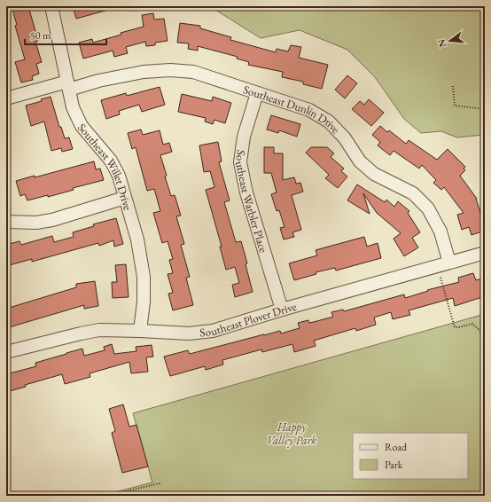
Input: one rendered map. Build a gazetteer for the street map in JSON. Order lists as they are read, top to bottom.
{
  "streets": {
    "street": [
      "Southeast Dunlin Drive",
      "Southeast Willet Drive",
      "Southeast Warbler Place",
      "Southeast Plover Drive"
    ]
  },
  "crossings": [
    ["Southeast Dunlin Drive", "Southeast Willet Drive"],
    ["Southeast Dunlin Drive", "Southeast Warbler Place"],
    ["Southeast Dunlin Drive", "Southeast Plover Drive"],
    ["Southeast Willet Drive", "Southeast Plover Drive"],
    ["Southeast Warbler Place", "Southeast Plover Drive"]
  ],
  "parks": ["Happy Valley Park"],
  "legend": ["Road", "Park"],
  "scale_bar": "50 m",
  "north": "left"
}
